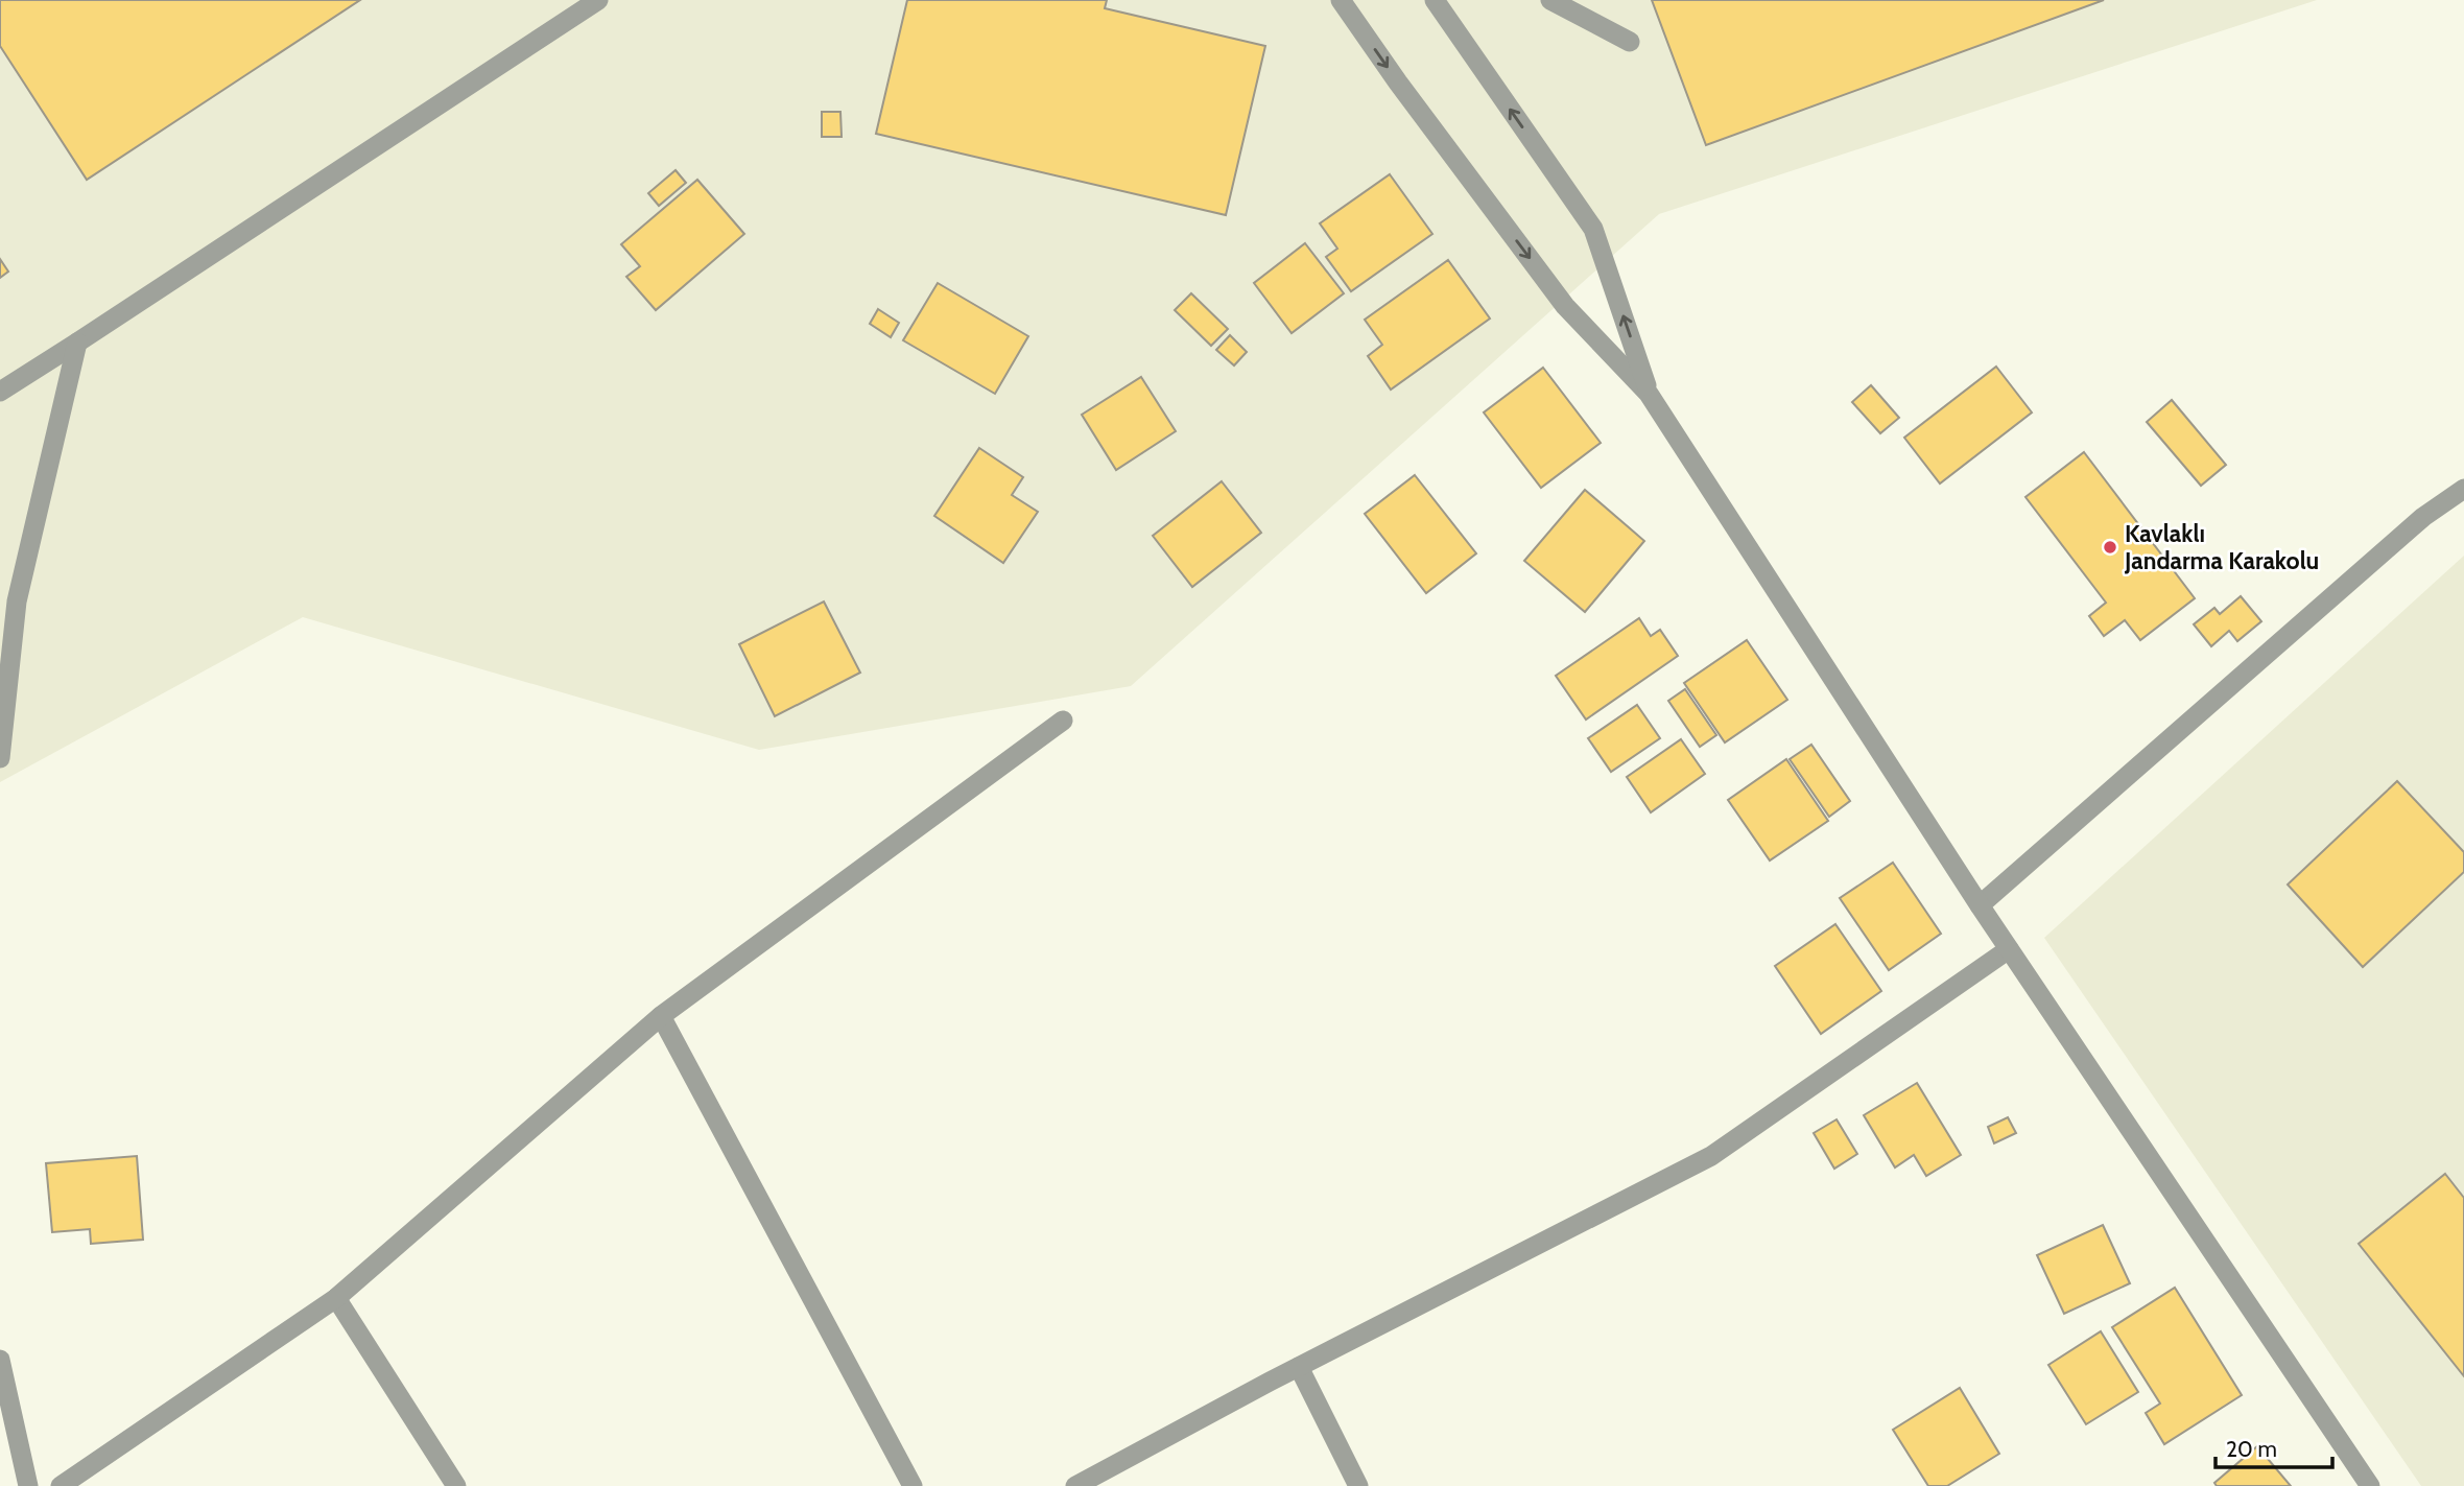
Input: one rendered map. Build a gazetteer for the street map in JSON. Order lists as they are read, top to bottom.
{
  "places": ["Kavlaklı Jandarma Karakolu"],
  "scale_bar": "20 m"
}
